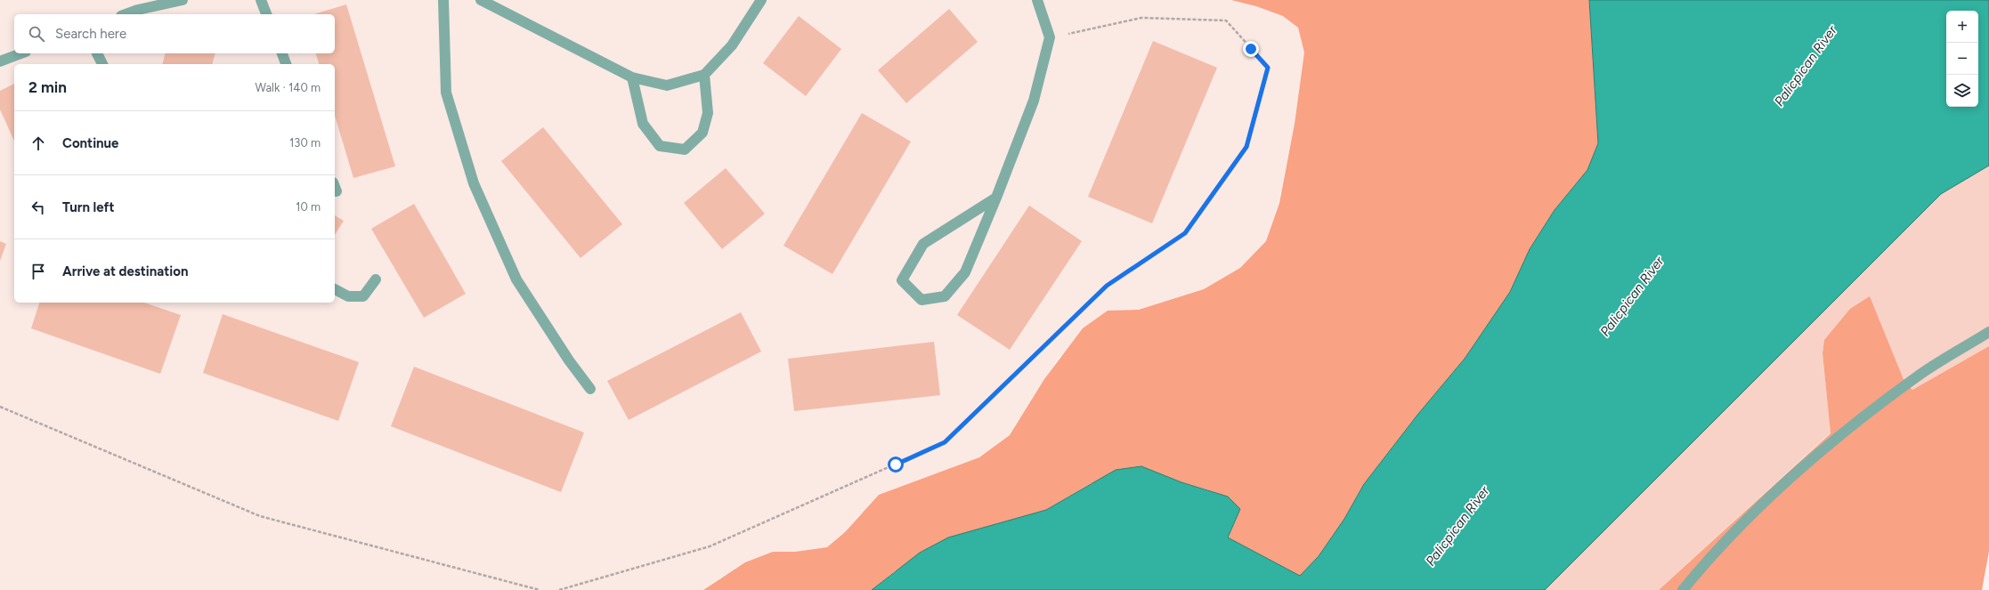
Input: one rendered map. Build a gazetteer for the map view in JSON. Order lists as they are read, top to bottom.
{
  "water": ["Palicpican River"],
  "page": {
    "map_buttons": ["+", "−"],
    "search": "Search here",
    "heading": ["2 min", "Walk · 140 m"],
    "list": [
      ["Continue", "130 m"],
      ["Turn left", "10 m"],
      "Arrive at destination"
    ]
  }
}
